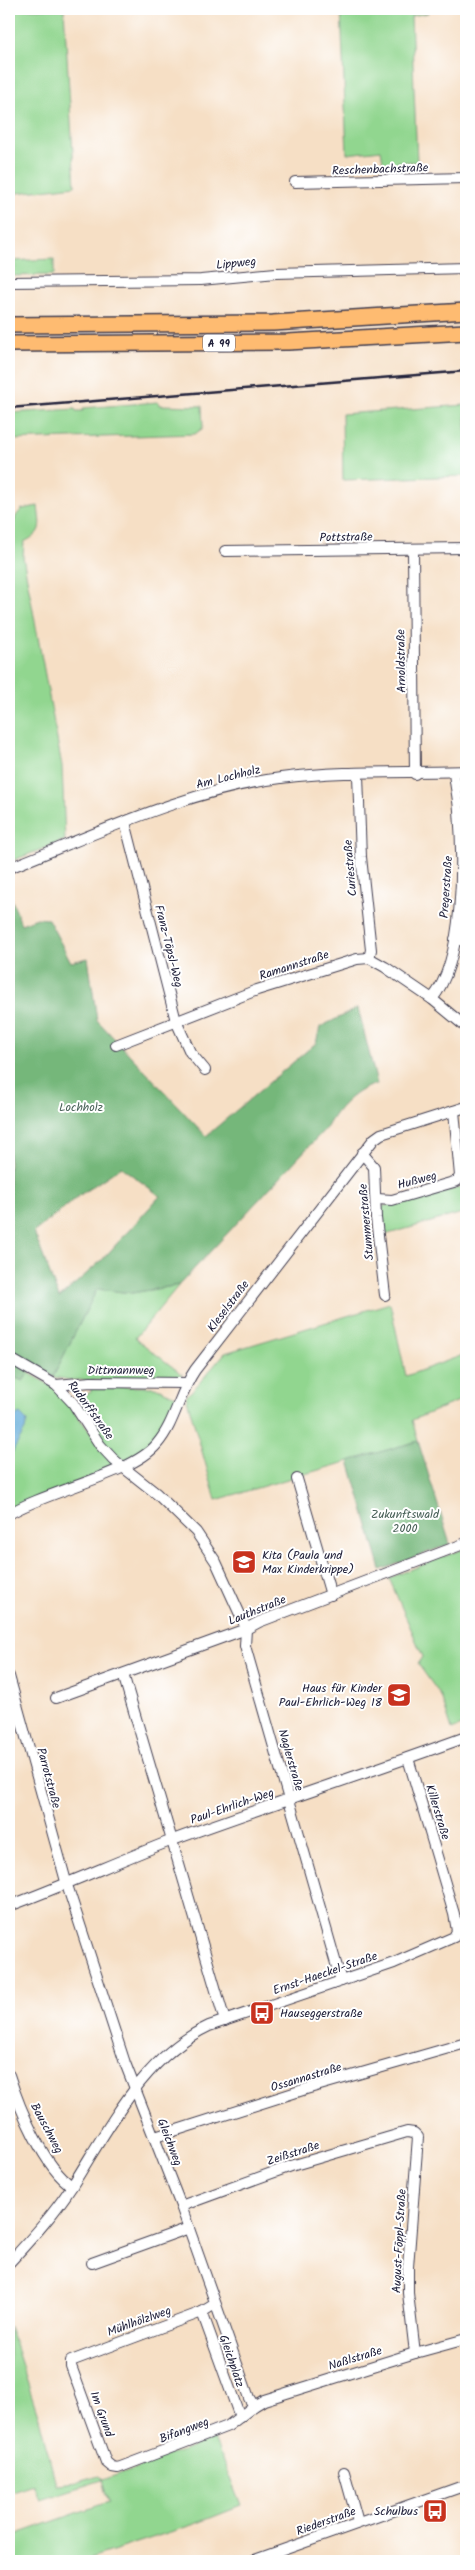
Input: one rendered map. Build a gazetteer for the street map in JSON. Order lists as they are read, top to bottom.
{
  "streets": {
    "highway": ["A 99"],
    "street": [
      "Reschenbachstraße",
      "Lippweg",
      "Pottstraße",
      "Arnoldstraße",
      "Am Lochholz",
      "Curiestraße",
      "Pregerstraße",
      "Franz-Töpsl-Weg",
      "Ramannstraße",
      "Hußweg",
      "Stummerstraße",
      "Kleselstraße",
      "Dittmannweg",
      "Rudorffstraße",
      "Lauthstraße",
      "Naglerstraße",
      "Parrotstraße",
      "Paul-Ehrlich-Weg",
      "Killerstraße",
      "Ernst-Haeckel-Straße",
      "Ossannastraße",
      "Bauschweg",
      "Gleichweg",
      "Zeißstraße",
      "August-Föppl-Straße",
      "Mühlhölzlweg",
      "Naßlstraße",
      "Gleichplatz",
      "Im Grund",
      "Bifangweg",
      "Riederstraße"
    ]
  },
  "crossings": [
    ["Pottstraße", "Arnoldstraße"],
    ["Arnoldstraße", "Am Lochholz"],
    ["Am Lochholz", "Curiestraße"],
    ["Am Lochholz", "Pregerstraße"],
    ["Am Lochholz", "Franz-Töpsl-Weg"],
    ["Curiestraße", "Ramannstraße"],
    ["Franz-Töpsl-Weg", "Ramannstraße"],
    ["Hußweg", "Stummerstraße"],
    ["Hußweg", "Kleselstraße"],
    ["Stummerstraße", "Kleselstraße"],
    ["Kleselstraße", "Dittmannweg"],
    ["Kleselstraße", "Rudorffstraße"],
    ["Kleselstraße", "Naglerstraße"],
    ["Dittmannweg", "Rudorffstraße"],
    ["Rudorffstraße", "Naglerstraße"],
    ["Lauthstraße", "Naglerstraße"],
    ["Naglerstraße", "Paul-Ehrlich-Weg"],
    ["Naglerstraße", "Ernst-Haeckel-Straße"],
    ["Parrotstraße", "Paul-Ehrlich-Weg"],
    ["Parrotstraße", "Gleichweg"],
    ["Paul-Ehrlich-Weg", "Killerstraße"],
    ["Paul-Ehrlich-Weg", "Gleichweg"],
    ["Killerstraße", "Ernst-Haeckel-Straße"],
    ["Ernst-Haeckel-Straße", "Bauschweg"],
    ["Ernst-Haeckel-Straße", "Gleichweg"],
    ["Ossannastraße", "Gleichweg"],
    ["Gleichweg", "Zeißstraße"],
    ["Gleichweg", "Mühlhölzlweg"],
    ["Gleichweg", "Naßlstraße"],
    ["Gleichweg", "Bifangweg"],
    ["Zeißstraße", "August-Föppl-Straße"],
    ["August-Föppl-Straße", "Naßlstraße"],
    ["Mühlhölzlweg", "Gleichplatz"],
    ["Mühlhölzlweg", "Im Grund"],
    ["Naßlstraße", "Bifangweg"],
    ["Gleichplatz", "Bifangweg"],
    ["Im Grund", "Bifangweg"]
  ],
  "parks": ["Lochholz", "Zukunftswald 2000"],
  "places": {
    "school or university": ["Kita (Paula und Max Kinderkrippe)", "Haus für Kinder Paul-Ehrlich-Weg 18"],
    "bus stop": ["Hauseggerstraße", "Schulbus"]
  }
}
